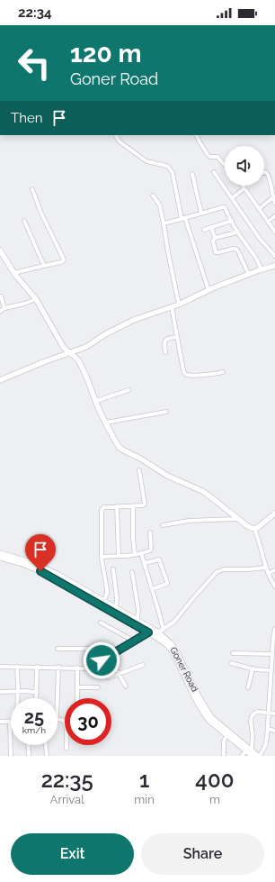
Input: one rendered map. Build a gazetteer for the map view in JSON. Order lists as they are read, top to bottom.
{
  "streets": {
    "street": ["Goner Road"]
  },
  "page": {
    "status": "22:34",
    "turn": ["120 m", "Goner Road"],
    "then": "Then",
    "speed": "25 km/h",
    "limit": "30",
    "eta": [
      "22:35",
      "Arrival",
      "1",
      "min",
      "400",
      "m"
    ],
    "buttons": ["Exit", "Share"]
  }
}
